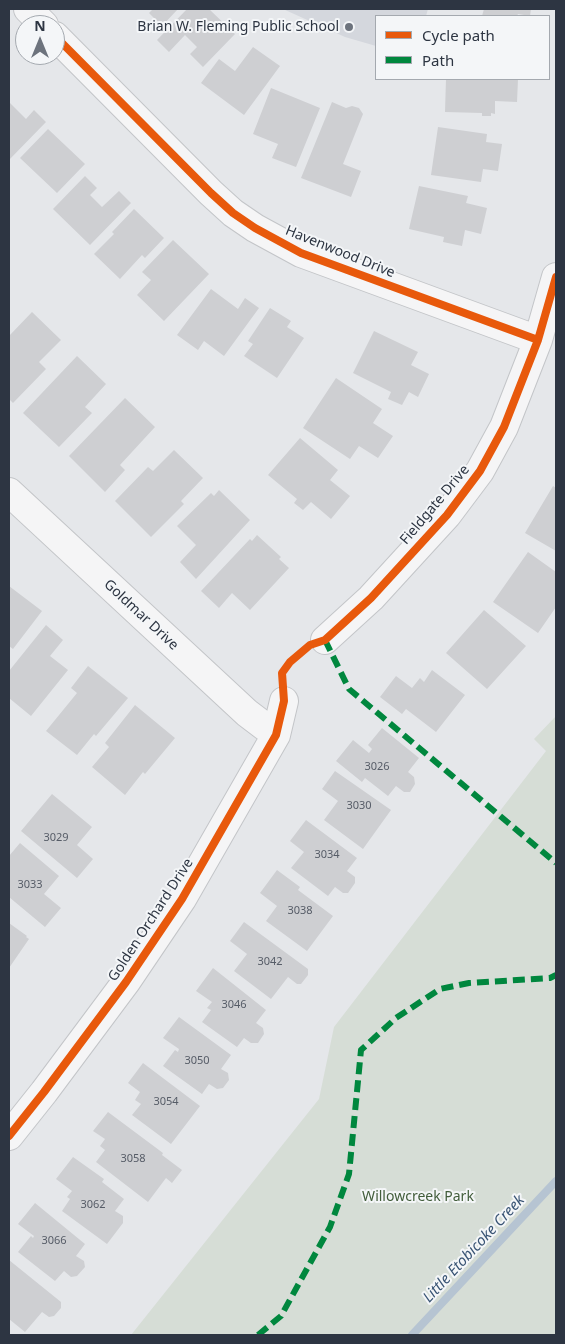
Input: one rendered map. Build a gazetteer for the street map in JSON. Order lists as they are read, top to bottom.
{
  "streets": {
    "street": [
      "Havenwood Drive",
      "Fieldgate Drive",
      "Goldmar Drive",
      "Golden Orchard Drive"
    ]
  },
  "crossings": [
    ["Havenwood Drive", "Fieldgate Drive"],
    ["Goldmar Drive", "Golden Orchard Drive"]
  ],
  "water": ["Little Etobicoke Creek"],
  "parks": ["Willowcreek Park"],
  "places": ["Brian W. Fleming Public School"],
  "house_numbers": [
    "3026",
    "3030",
    "3029",
    "3034",
    "3033",
    "3038",
    "3042",
    "3046",
    "3050",
    "3054",
    "3058",
    "3062",
    "3066"
  ],
  "legend": ["Cycle path", "Path"],
  "north": "top"
}
